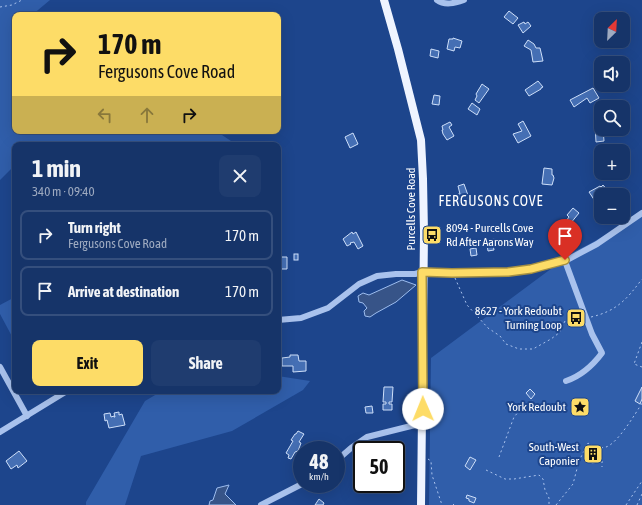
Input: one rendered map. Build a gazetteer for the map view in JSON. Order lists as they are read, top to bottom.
{
  "streets": {
    "main road": ["Purcells Cove Road"]
  },
  "districts": ["FERGUSONS COVE"],
  "places": {
    "bus stop": ["8094 - Purcells Cove Rd After Aarons Way", "8627 - York Redoubt Turning Loop"],
    "place": ["York Redoubt"],
    "building": ["South-West Caponier"]
  },
  "north": "top right",
  "page": {
    "map_buttons": ["+", "−"],
    "turn": ["170 m", "Fergusons Cove Road"],
    "heading": ["1 min", "340 m · 09:40"],
    "list": [
      {
        "name": "Turn right",
        "note": "Fergusons Cove Road",
        "value": "170 m"
      },
      {
        "name": "Arrive at destination",
        "value": "170 m"
      }
    ],
    "buttons": ["Exit", "Share"],
    "speed": "48 km/h",
    "limit": "50"
  }
}
